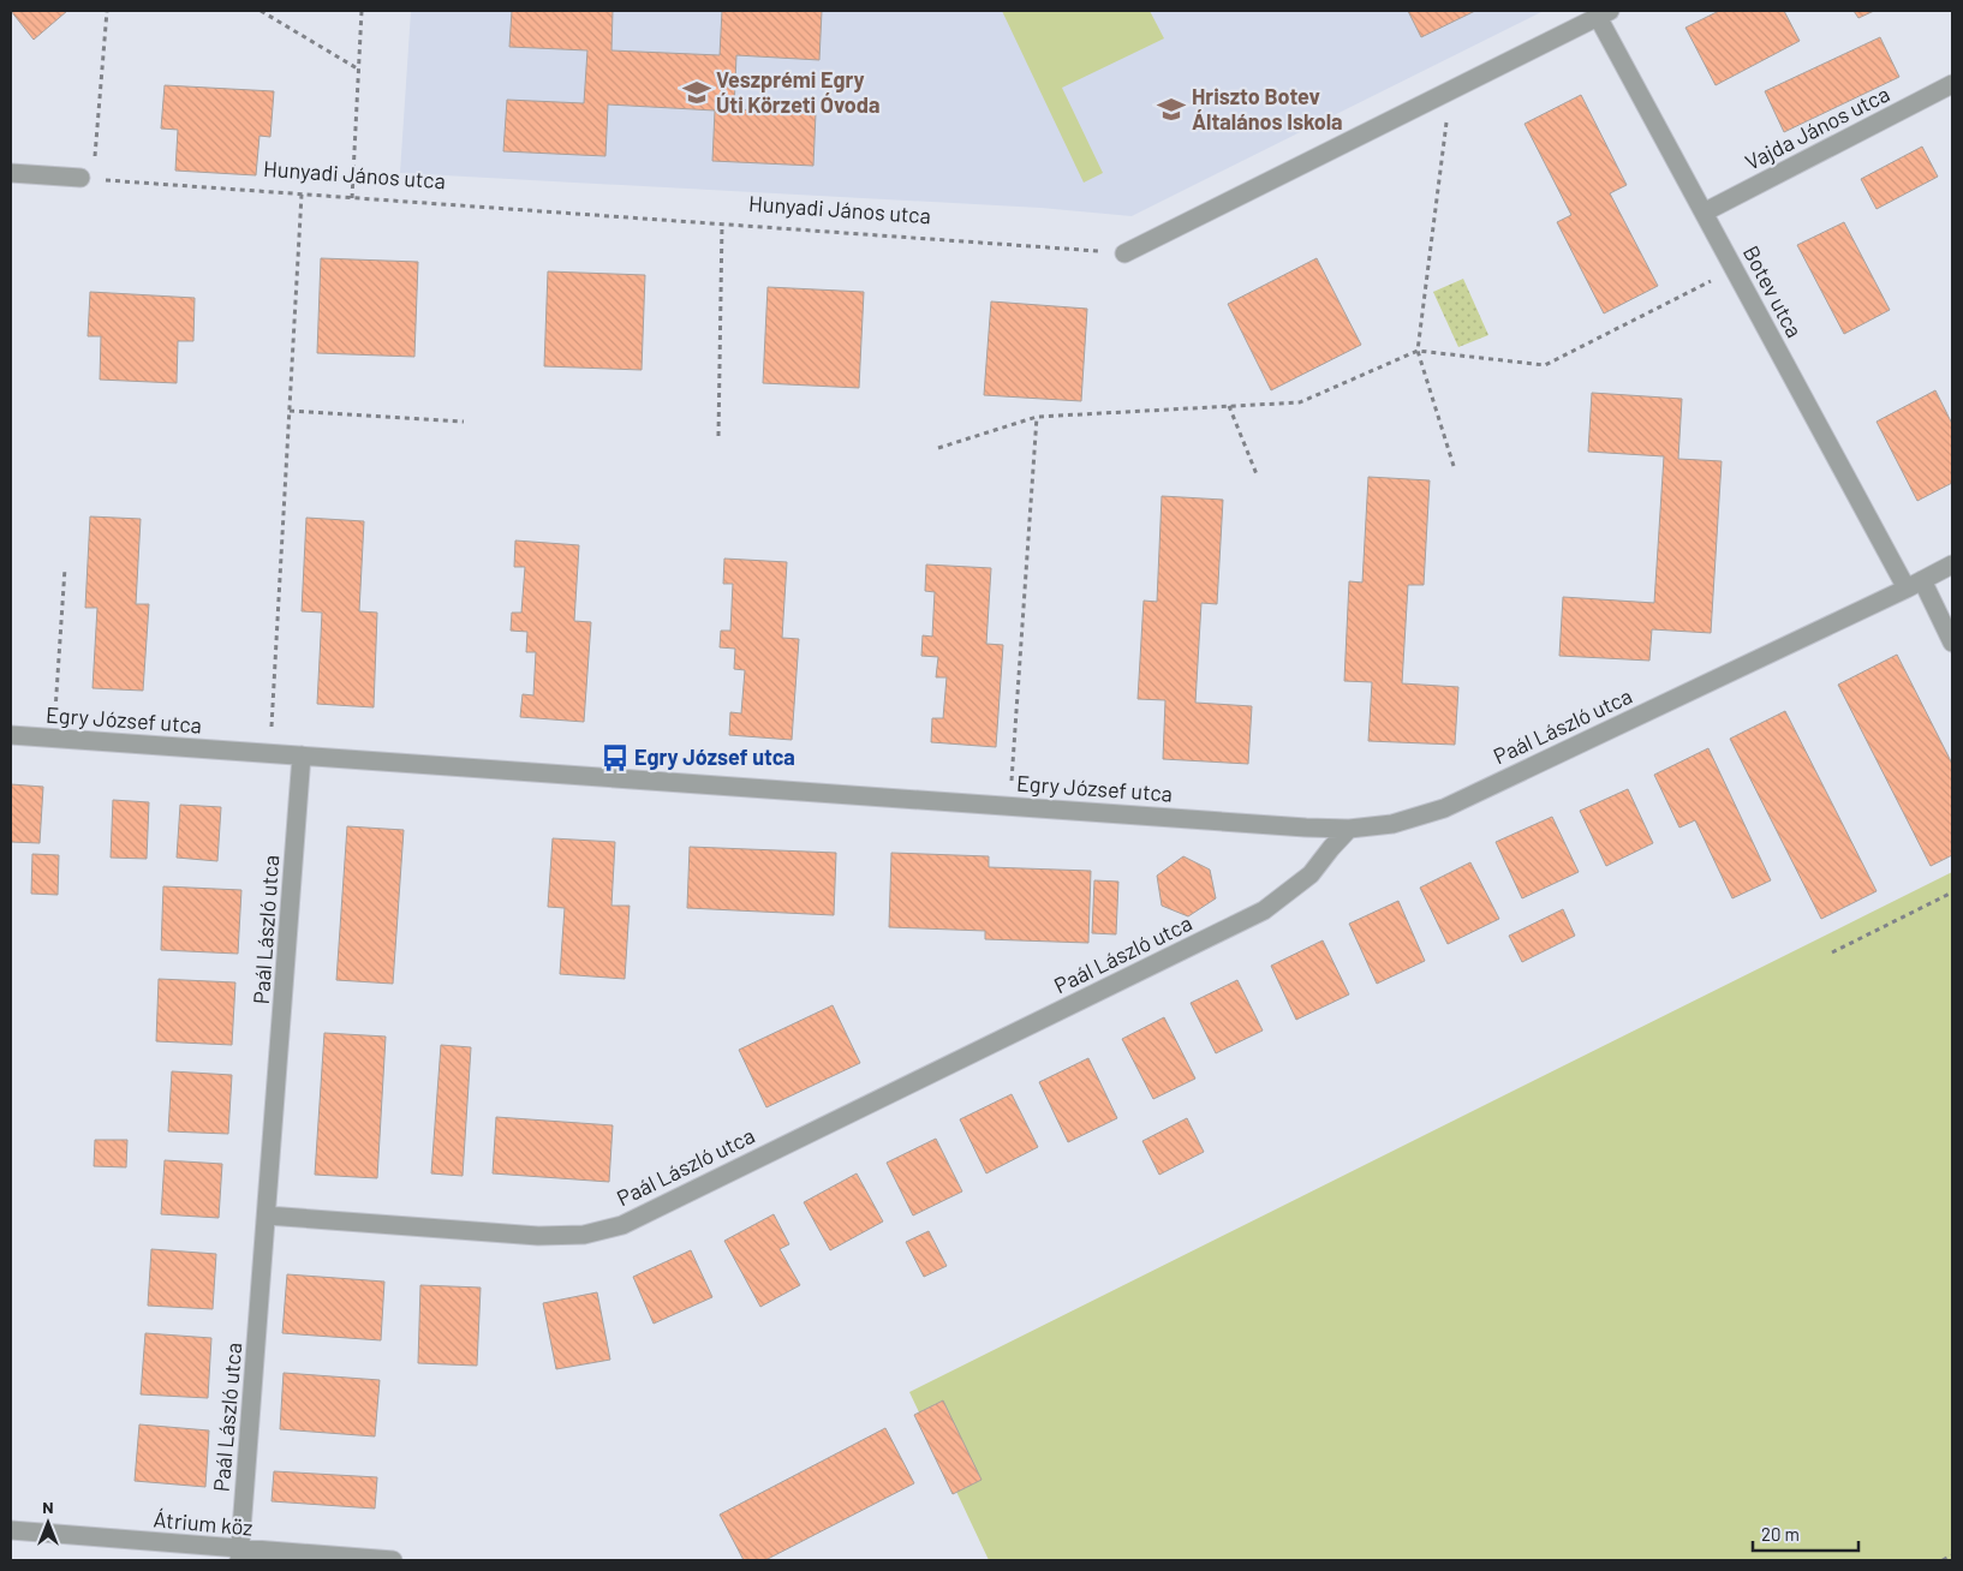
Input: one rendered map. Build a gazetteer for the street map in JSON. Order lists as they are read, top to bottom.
{
  "streets": {
    "street": [
      "Vajda János utca",
      "Botev utca",
      "Egry József utca",
      "Paál László utca",
      "Átrium köz"
    ],
    "path": ["Hunyadi János utca"]
  },
  "crossings": [
    ["Vajda János utca", "Botev utca"],
    ["Botev utca", "Paál László utca"],
    ["Egry József utca", "Paál László utca"],
    ["Paál László utca", "Átrium köz"]
  ],
  "places": {
    "school or university": ["Veszprémi Egry Úti Körzeti Óvoda", "Hriszto Botev Általános Iskola"],
    "bus stop": ["Egry József utca"]
  },
  "scale_bar": "20 m",
  "north": "top"
}
